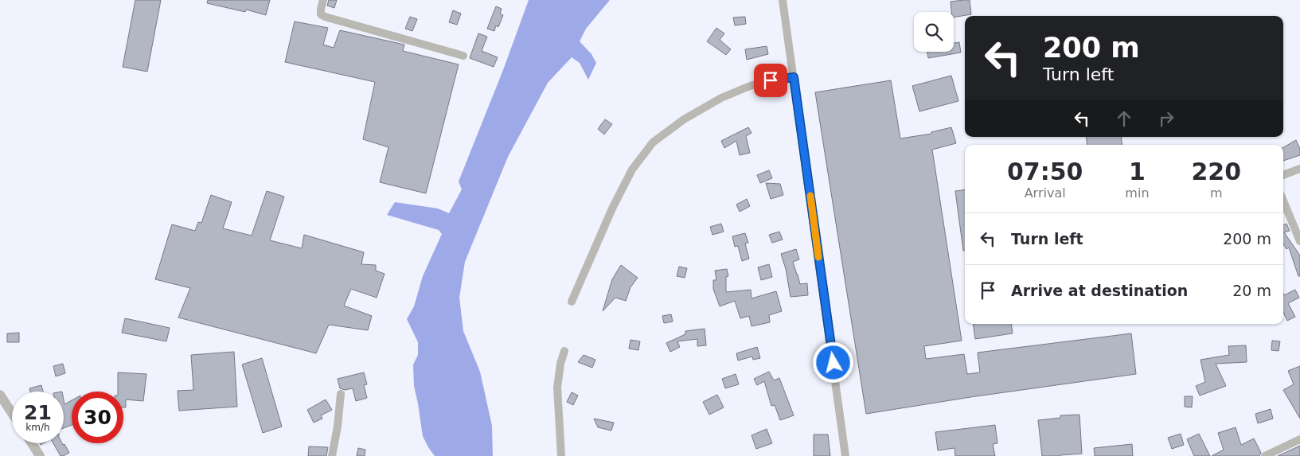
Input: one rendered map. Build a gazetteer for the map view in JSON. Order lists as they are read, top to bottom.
{
  "page": {
    "turn": ["200 m", "Turn left"],
    "eta": [
      "07:50",
      "Arrival",
      "1",
      "min",
      "220",
      "m"
    ],
    "list": [
      {
        "name": "Turn left",
        "value": "200 m"
      },
      {
        "name": "Arrive at destination",
        "value": "20 m"
      }
    ],
    "speed": "21 km/h",
    "limit": "30"
  }
}
